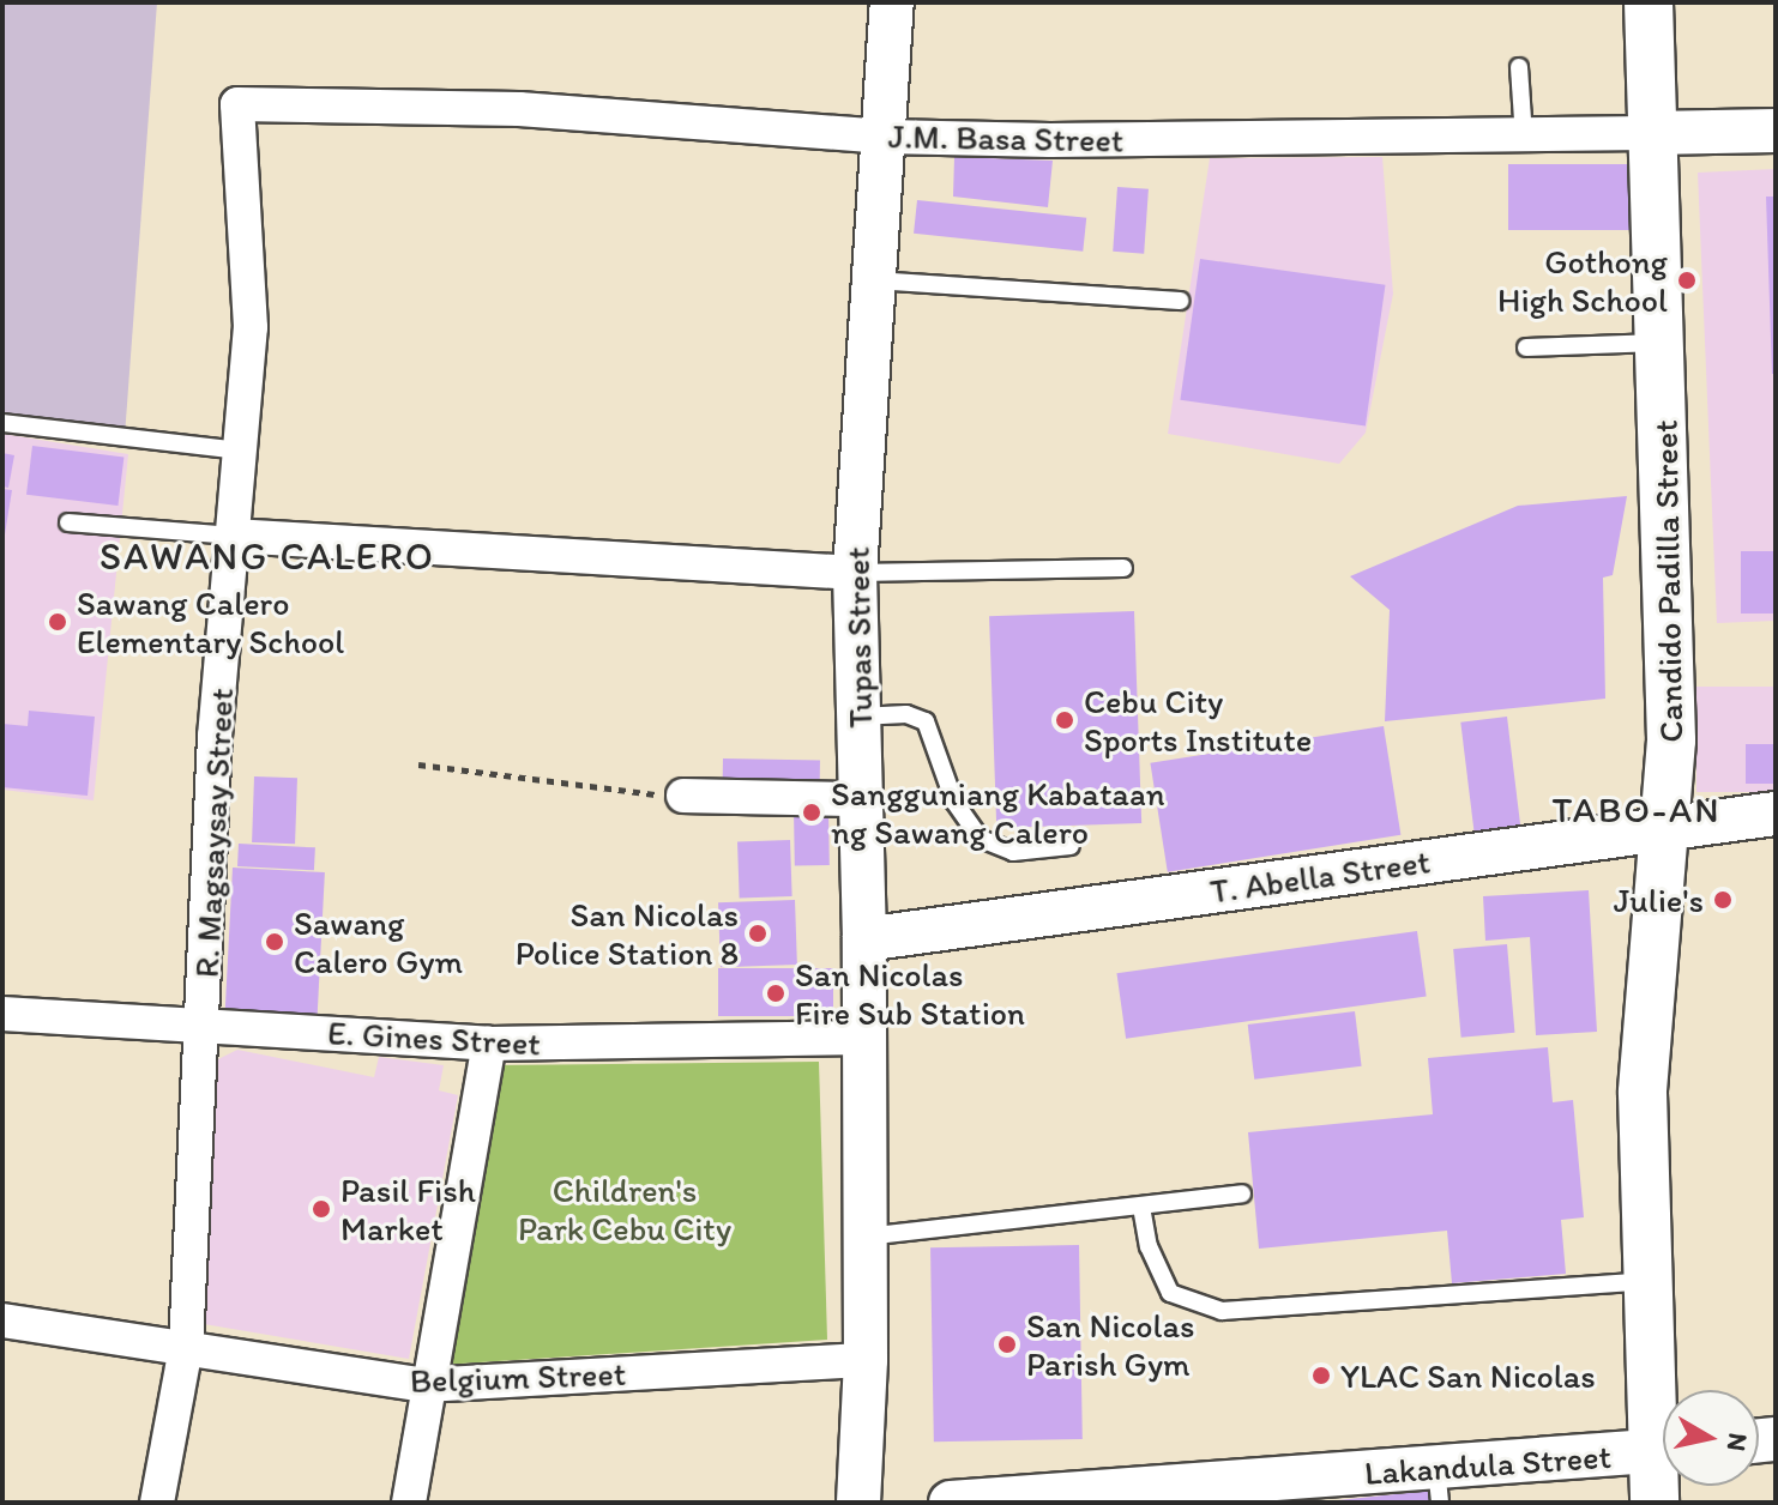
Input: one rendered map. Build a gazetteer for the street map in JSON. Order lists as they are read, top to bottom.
{
  "streets": {
    "main road": ["Candido Padilla Street"],
    "street": [
      "J.M. Basa Street",
      "Tupas Street",
      "R. Magsaysay Street",
      "T. Abella Street",
      "E. Gines Street",
      "Belgium Street",
      "Lakandula Street"
    ]
  },
  "crossings": [
    ["J.M. Basa Street", "Candido Padilla Street"],
    ["J.M. Basa Street", "Tupas Street"],
    ["J.M. Basa Street", "R. Magsaysay Street"],
    ["Candido Padilla Street", "T. Abella Street"],
    ["Tupas Street", "T. Abella Street"],
    ["Tupas Street", "E. Gines Street"],
    ["Tupas Street", "Belgium Street"],
    ["R. Magsaysay Street", "E. Gines Street"],
    ["R. Magsaysay Street", "Belgium Street"]
  ],
  "districts": ["SAWANG CALERO", "TABO-AN"],
  "parks": ["Children's Park Cebu City"],
  "places": [
    "Gothong High School",
    "Sawang Calero Elementary School",
    "Cebu City Sports Institute",
    "Sangguniang Kabataan ng Sawang Calero",
    "Julie's",
    "San Nicolas Police Station 8",
    "Sawang Calero Gym",
    "San Nicolas Fire Sub Station",
    "Pasil Fish Market",
    "San Nicolas Parish Gym",
    "YLAC San Nicolas"
  ],
  "north": "right"
}
